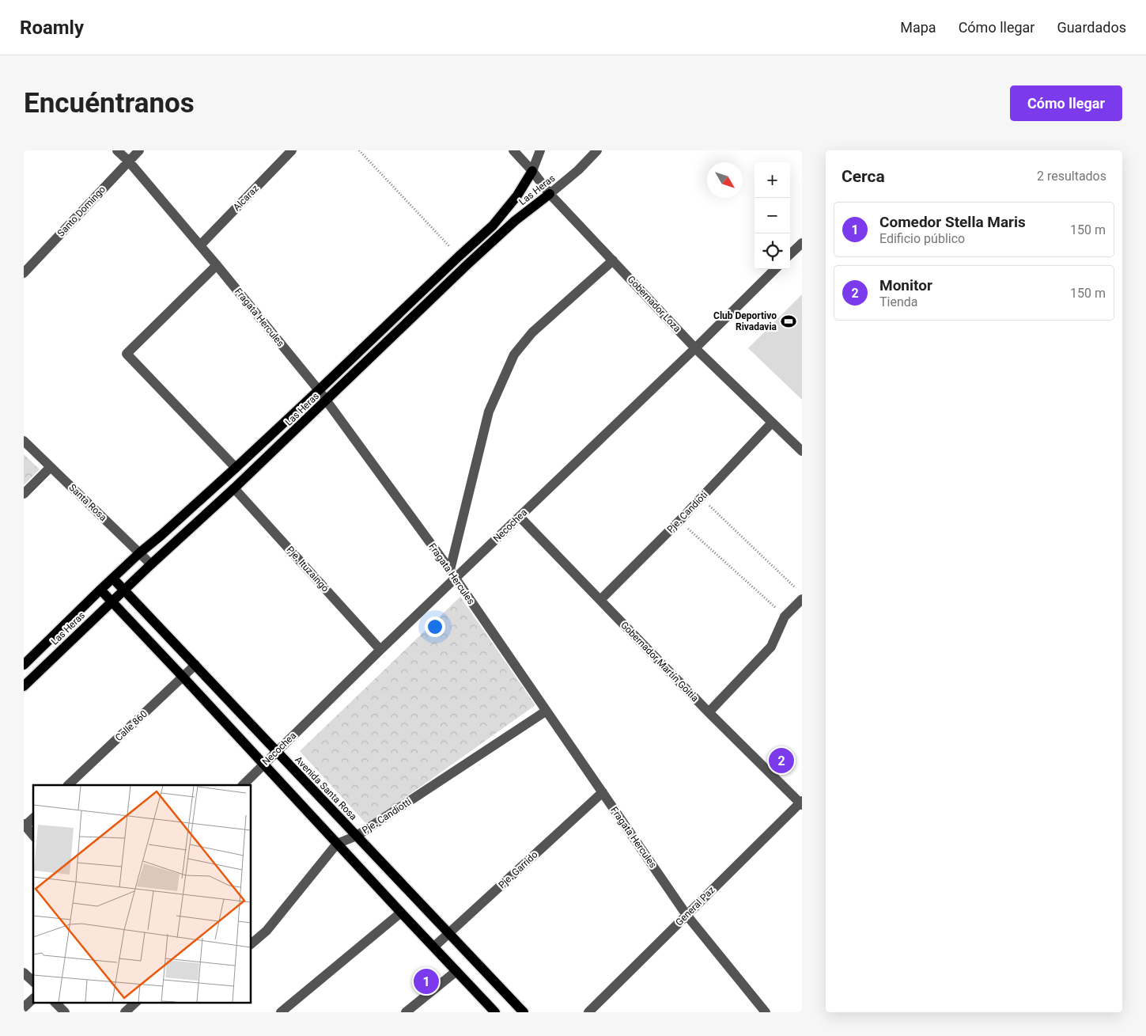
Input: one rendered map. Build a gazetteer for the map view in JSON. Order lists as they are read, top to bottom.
{
  "streets": {
    "main road": ["Las Heras", "Avenida Santa Rosa"],
    "street": [
      "Alcaraz",
      "Santo Domingo",
      "Gobernador Loza",
      "Fragata Hercules",
      "Santa Rosa",
      "Pje. Candioti",
      "Necochea",
      "Pje. Ituzaingó",
      "Gobernador Martín Goitia",
      "Calle 860",
      "Pje. Candiotti",
      "Pje. Garrido",
      "General Paz"
    ]
  },
  "crossings": [
    ["Las Heras", "Gobernador Loza"],
    ["Las Heras", "Fragata Hercules"],
    ["Las Heras", "Santa Rosa"],
    ["Las Heras", "Pje. Ituzaingó"],
    ["Las Heras", "Avenida Santa Rosa"],
    ["Alcaraz", "Fragata Hercules"],
    ["Santo Domingo", "Fragata Hercules"],
    ["Gobernador Loza", "Pje. Candioti"],
    ["Gobernador Loza", "Necochea"],
    ["Fragata Hercules", "Necochea"],
    ["Fragata Hercules", "Pje. Candiotti"],
    ["Fragata Hercules", "Pje. Garrido"],
    ["Fragata Hercules", "General Paz"],
    ["Pje. Candioti", "Gobernador Martín Goitia"],
    ["Necochea", "Pje. Ituzaingó"],
    ["Necochea", "Gobernador Martín Goitia"],
    ["Necochea", "Avenida Santa Rosa"],
    ["Gobernador Martín Goitia", "General Paz"],
    ["Calle 860", "Avenida Santa Rosa"],
    ["Avenida Santa Rosa", "Pje. Candiotti"],
    ["Avenida Santa Rosa", "Pje. Garrido"]
  ],
  "places": {
    "sports": ["Club Deportivo Rivadavia"]
  },
  "north": "bottom right",
  "page": {
    "header": "Roamly",
    "nav": ["Mapa", "Cómo llegar", "Guardados"],
    "buttons": "Cómo llegar",
    "title": "Encuéntranos",
    "heading": ["Cerca", "2 resultados"],
    "map_buttons": ["+", "−"],
    "list": [
      {
        "mark": "1",
        "name": "Comedor Stella Maris",
        "note": "Edificio público",
        "value": "150 m"
      },
      {
        "mark": "2",
        "name": "Monitor",
        "note": "Tienda",
        "value": "150 m"
      }
    ],
    "pins": ["2", "1"]
  }
}
